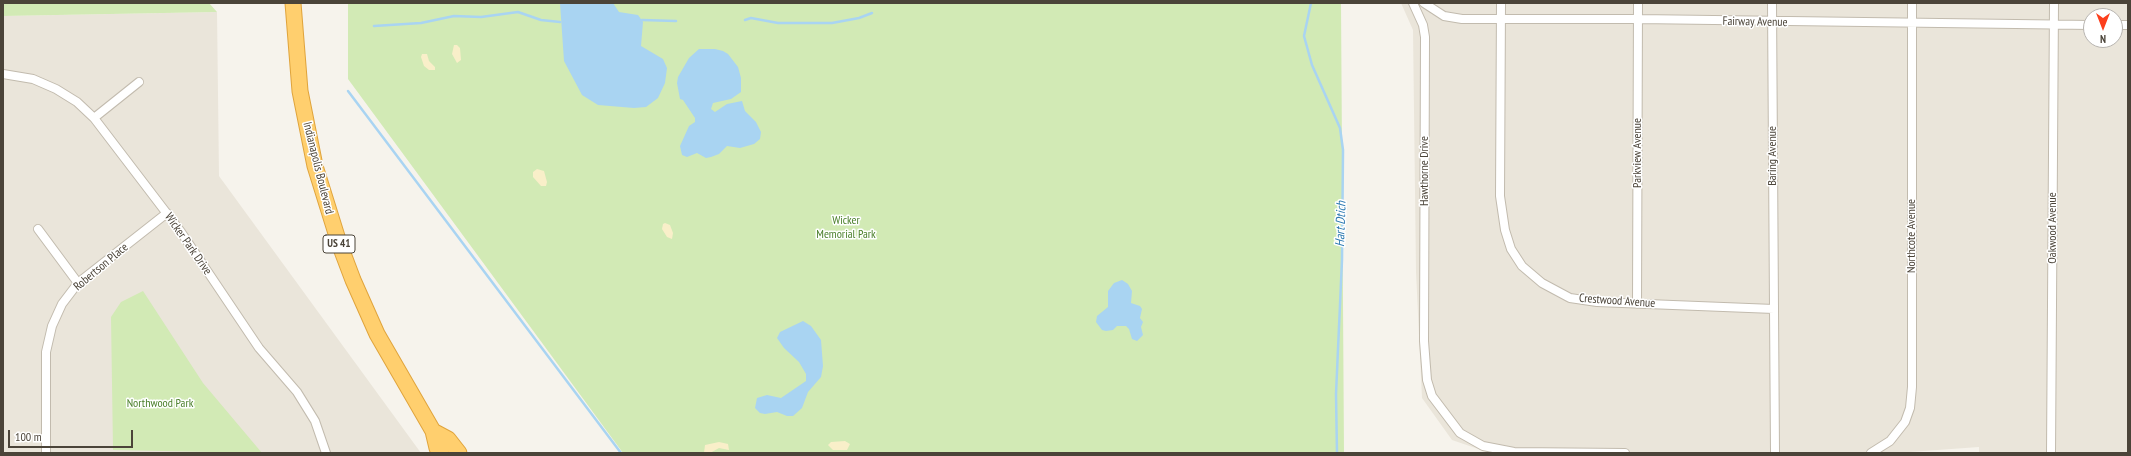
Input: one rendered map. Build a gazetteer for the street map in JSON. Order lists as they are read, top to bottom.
{
  "streets": {
    "highway": ["Indianapolis Boulevard", "US 41"],
    "street": [
      "Fairway Avenue",
      "Parkview Avenue",
      "Baring Avenue",
      "Hawthorne Drive",
      "Oakwood Avenue",
      "Northcote Avenue",
      "Wicker Park Drive",
      "Robertson Place",
      "Crestwood Avenue"
    ]
  },
  "crossings": [
    ["Fairway Avenue", "Parkview Avenue"],
    ["Fairway Avenue", "Baring Avenue"],
    ["Fairway Avenue", "Oakwood Avenue"],
    ["Fairway Avenue", "Northcote Avenue"],
    ["Fairway Avenue", "Crestwood Avenue"],
    ["Parkview Avenue", "Crestwood Avenue"],
    ["Baring Avenue", "Crestwood Avenue"],
    ["Wicker Park Drive", "Robertson Place"]
  ],
  "water": ["Hart Dtich"],
  "parks": ["Wicker Memorial Park", "Northwood Park"],
  "scale_bar": "100 m",
  "north": "bottom"
}
